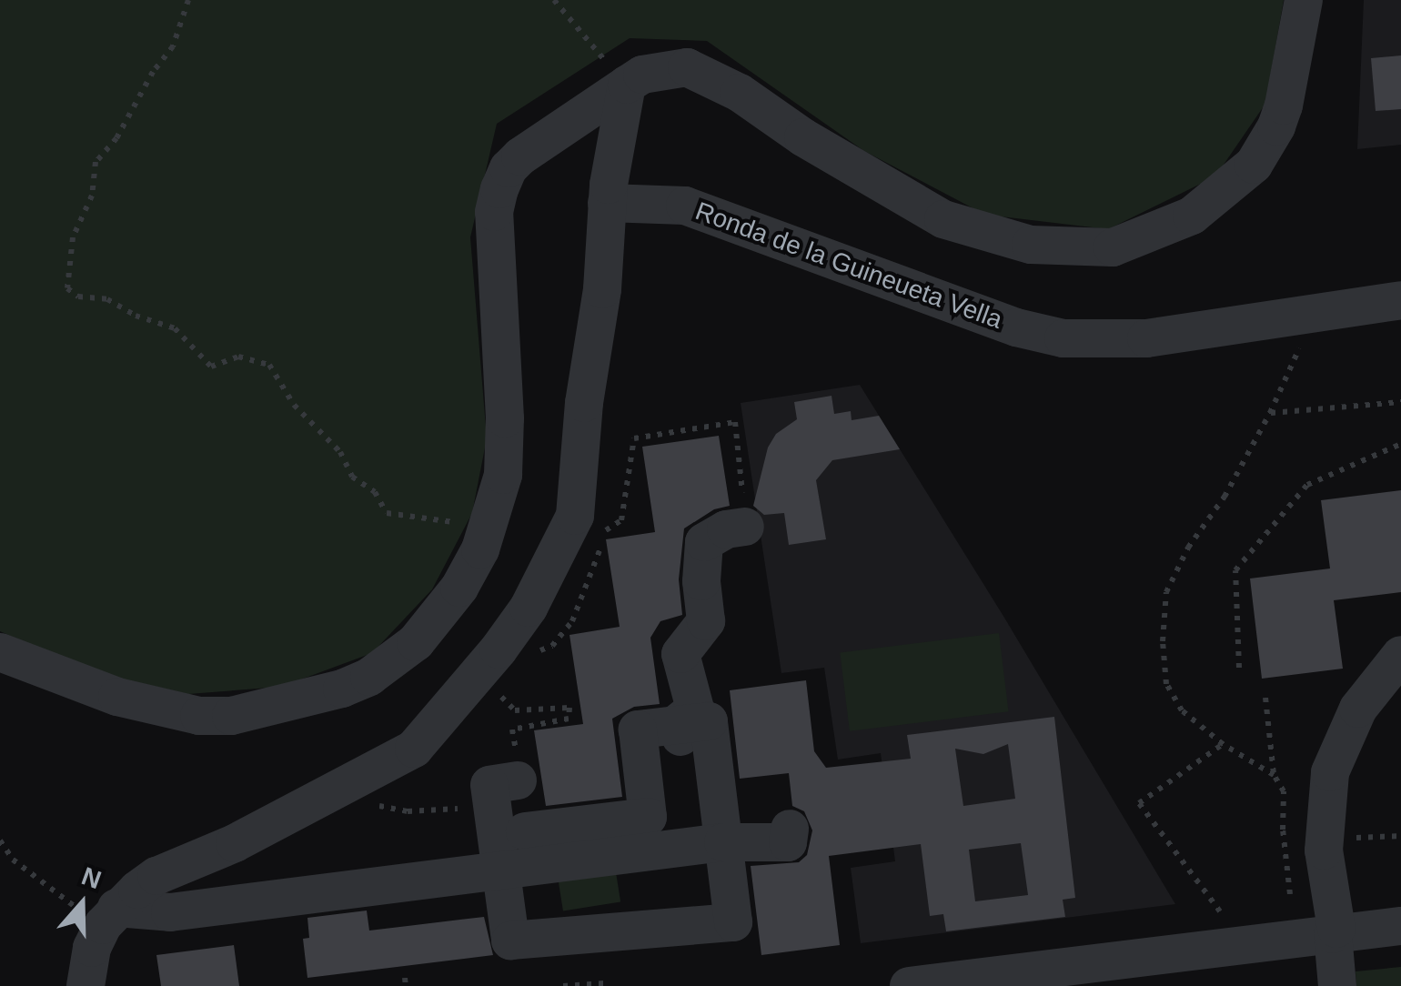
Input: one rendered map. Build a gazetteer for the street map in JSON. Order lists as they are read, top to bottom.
{
  "streets": {
    "street": ["Ronda de la Guineueta Vella"]
  },
  "north": "top"
}
